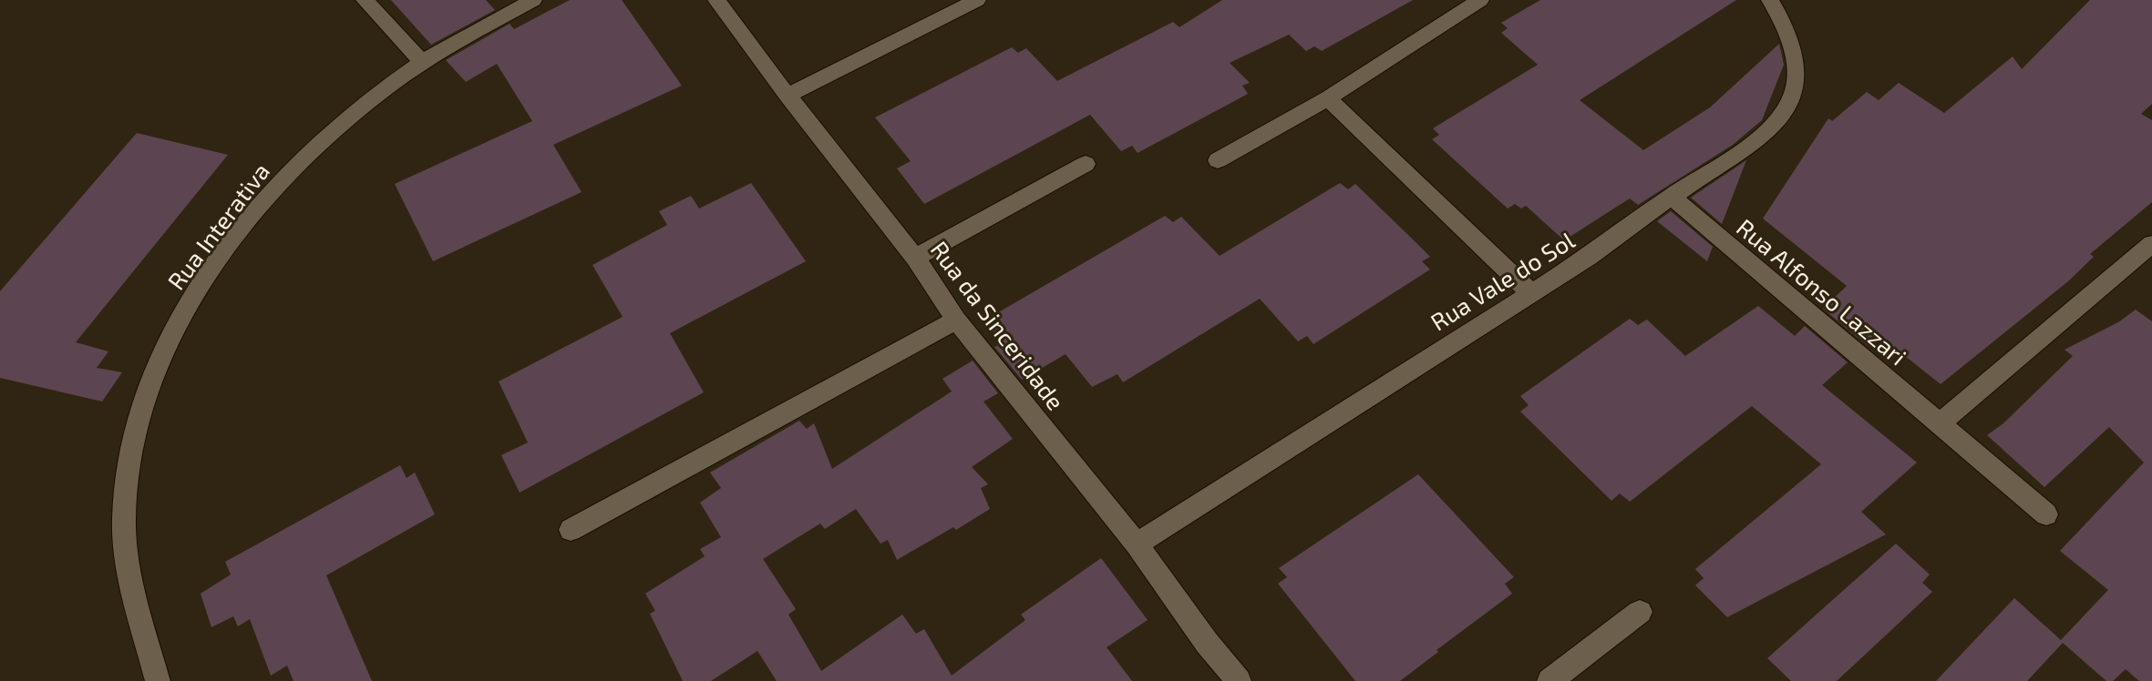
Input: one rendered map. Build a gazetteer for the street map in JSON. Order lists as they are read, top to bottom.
{
  "streets": {
    "street": [
      "Rua Interativa",
      "Rua Vale do Sol",
      "Rua Alfonso Lazzari",
      "Rua da Sinceridade"
    ]
  },
  "crossings": [
    ["Rua Vale do Sol", "Rua Alfonso Lazzari"],
    ["Rua Vale do Sol", "Rua da Sinceridade"]
  ]
}
